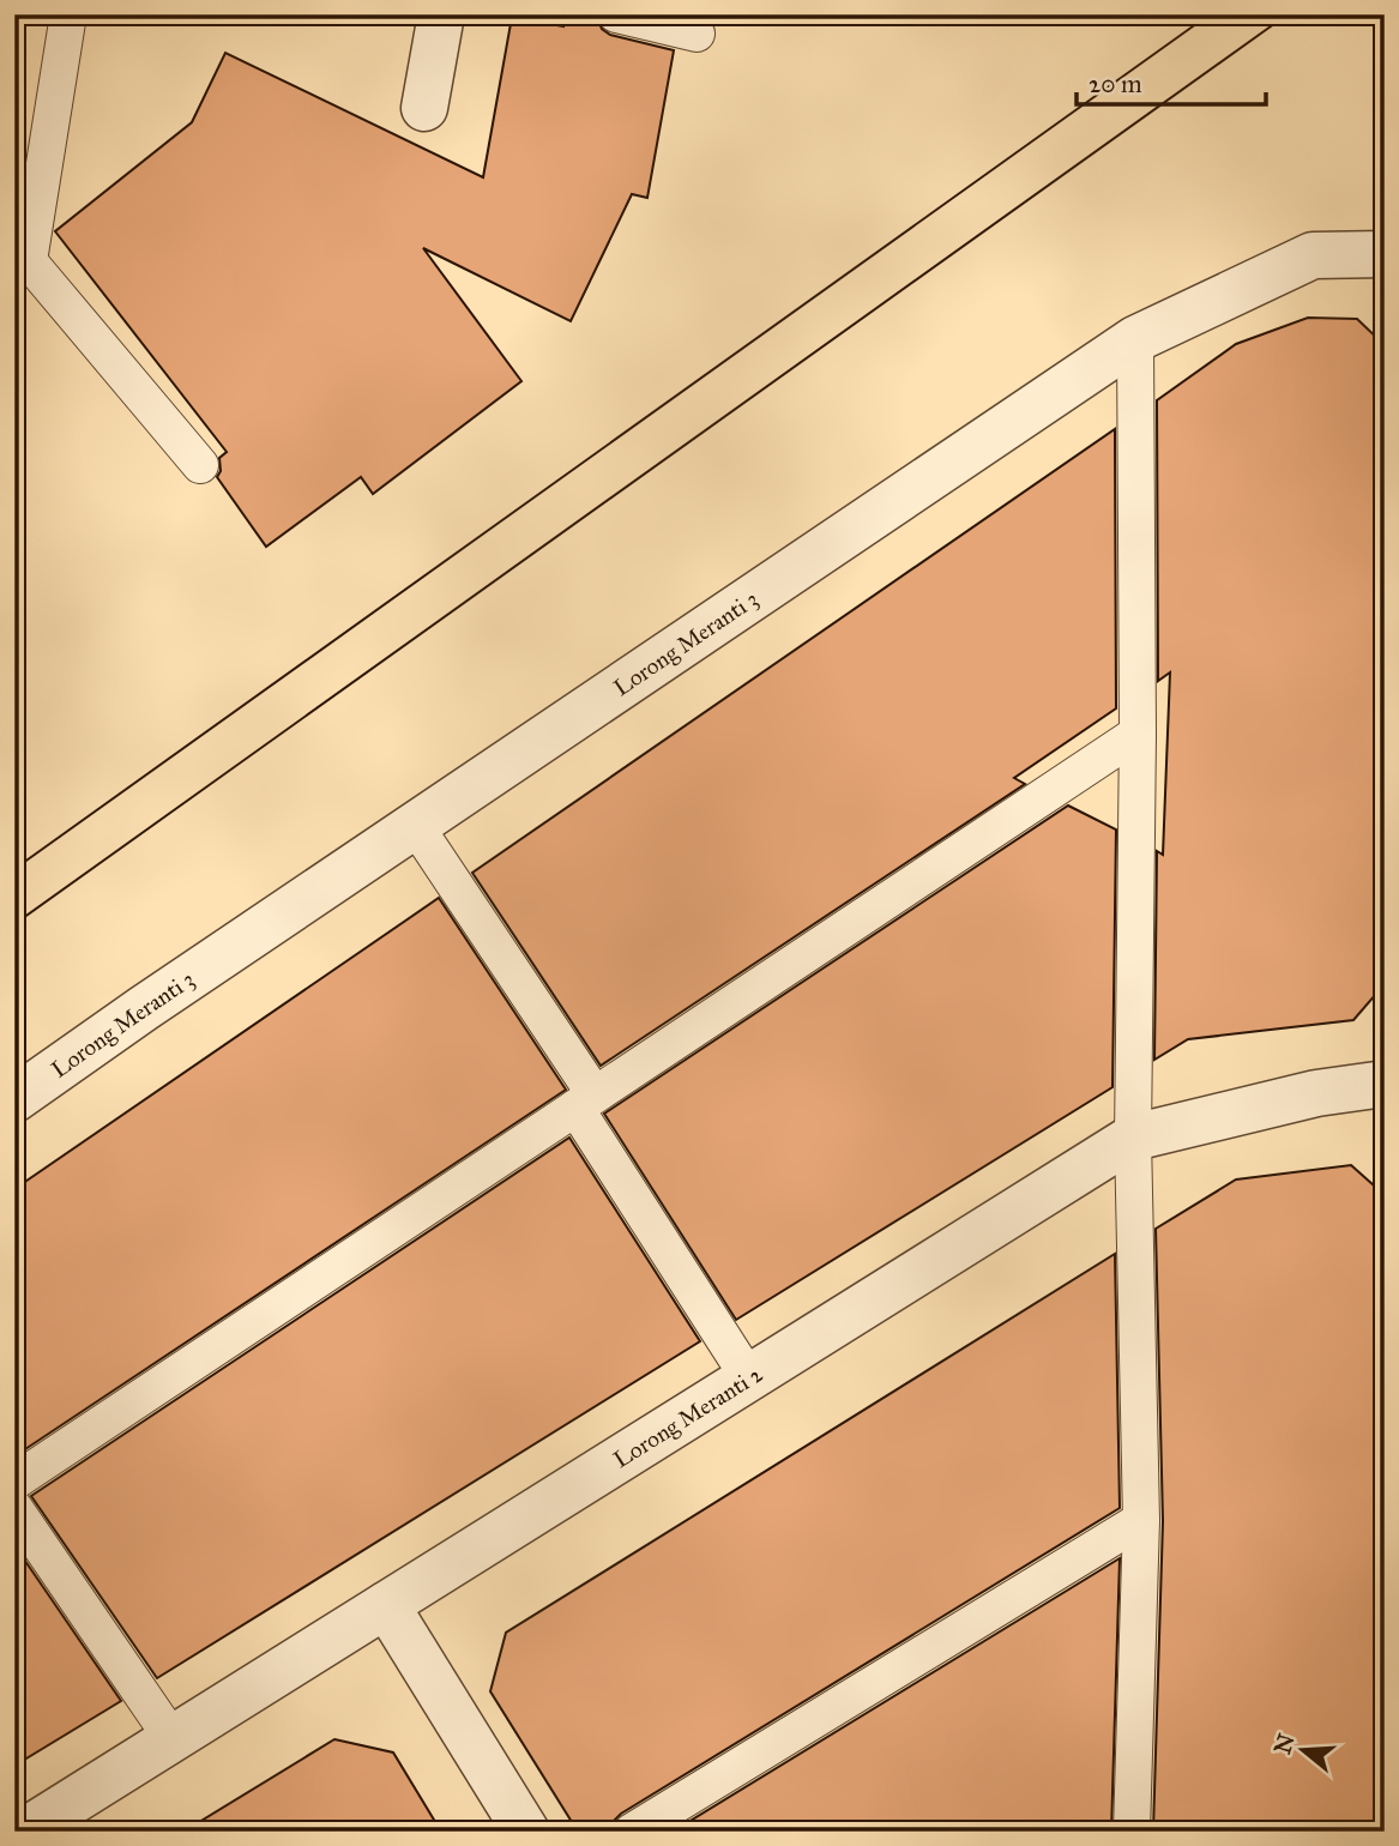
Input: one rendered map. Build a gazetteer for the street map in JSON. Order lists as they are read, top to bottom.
{
  "streets": {
    "street": ["Lorong Meranti 3", "Lorong Meranti 2"]
  },
  "scale_bar": "20 m",
  "north": "left"
}
